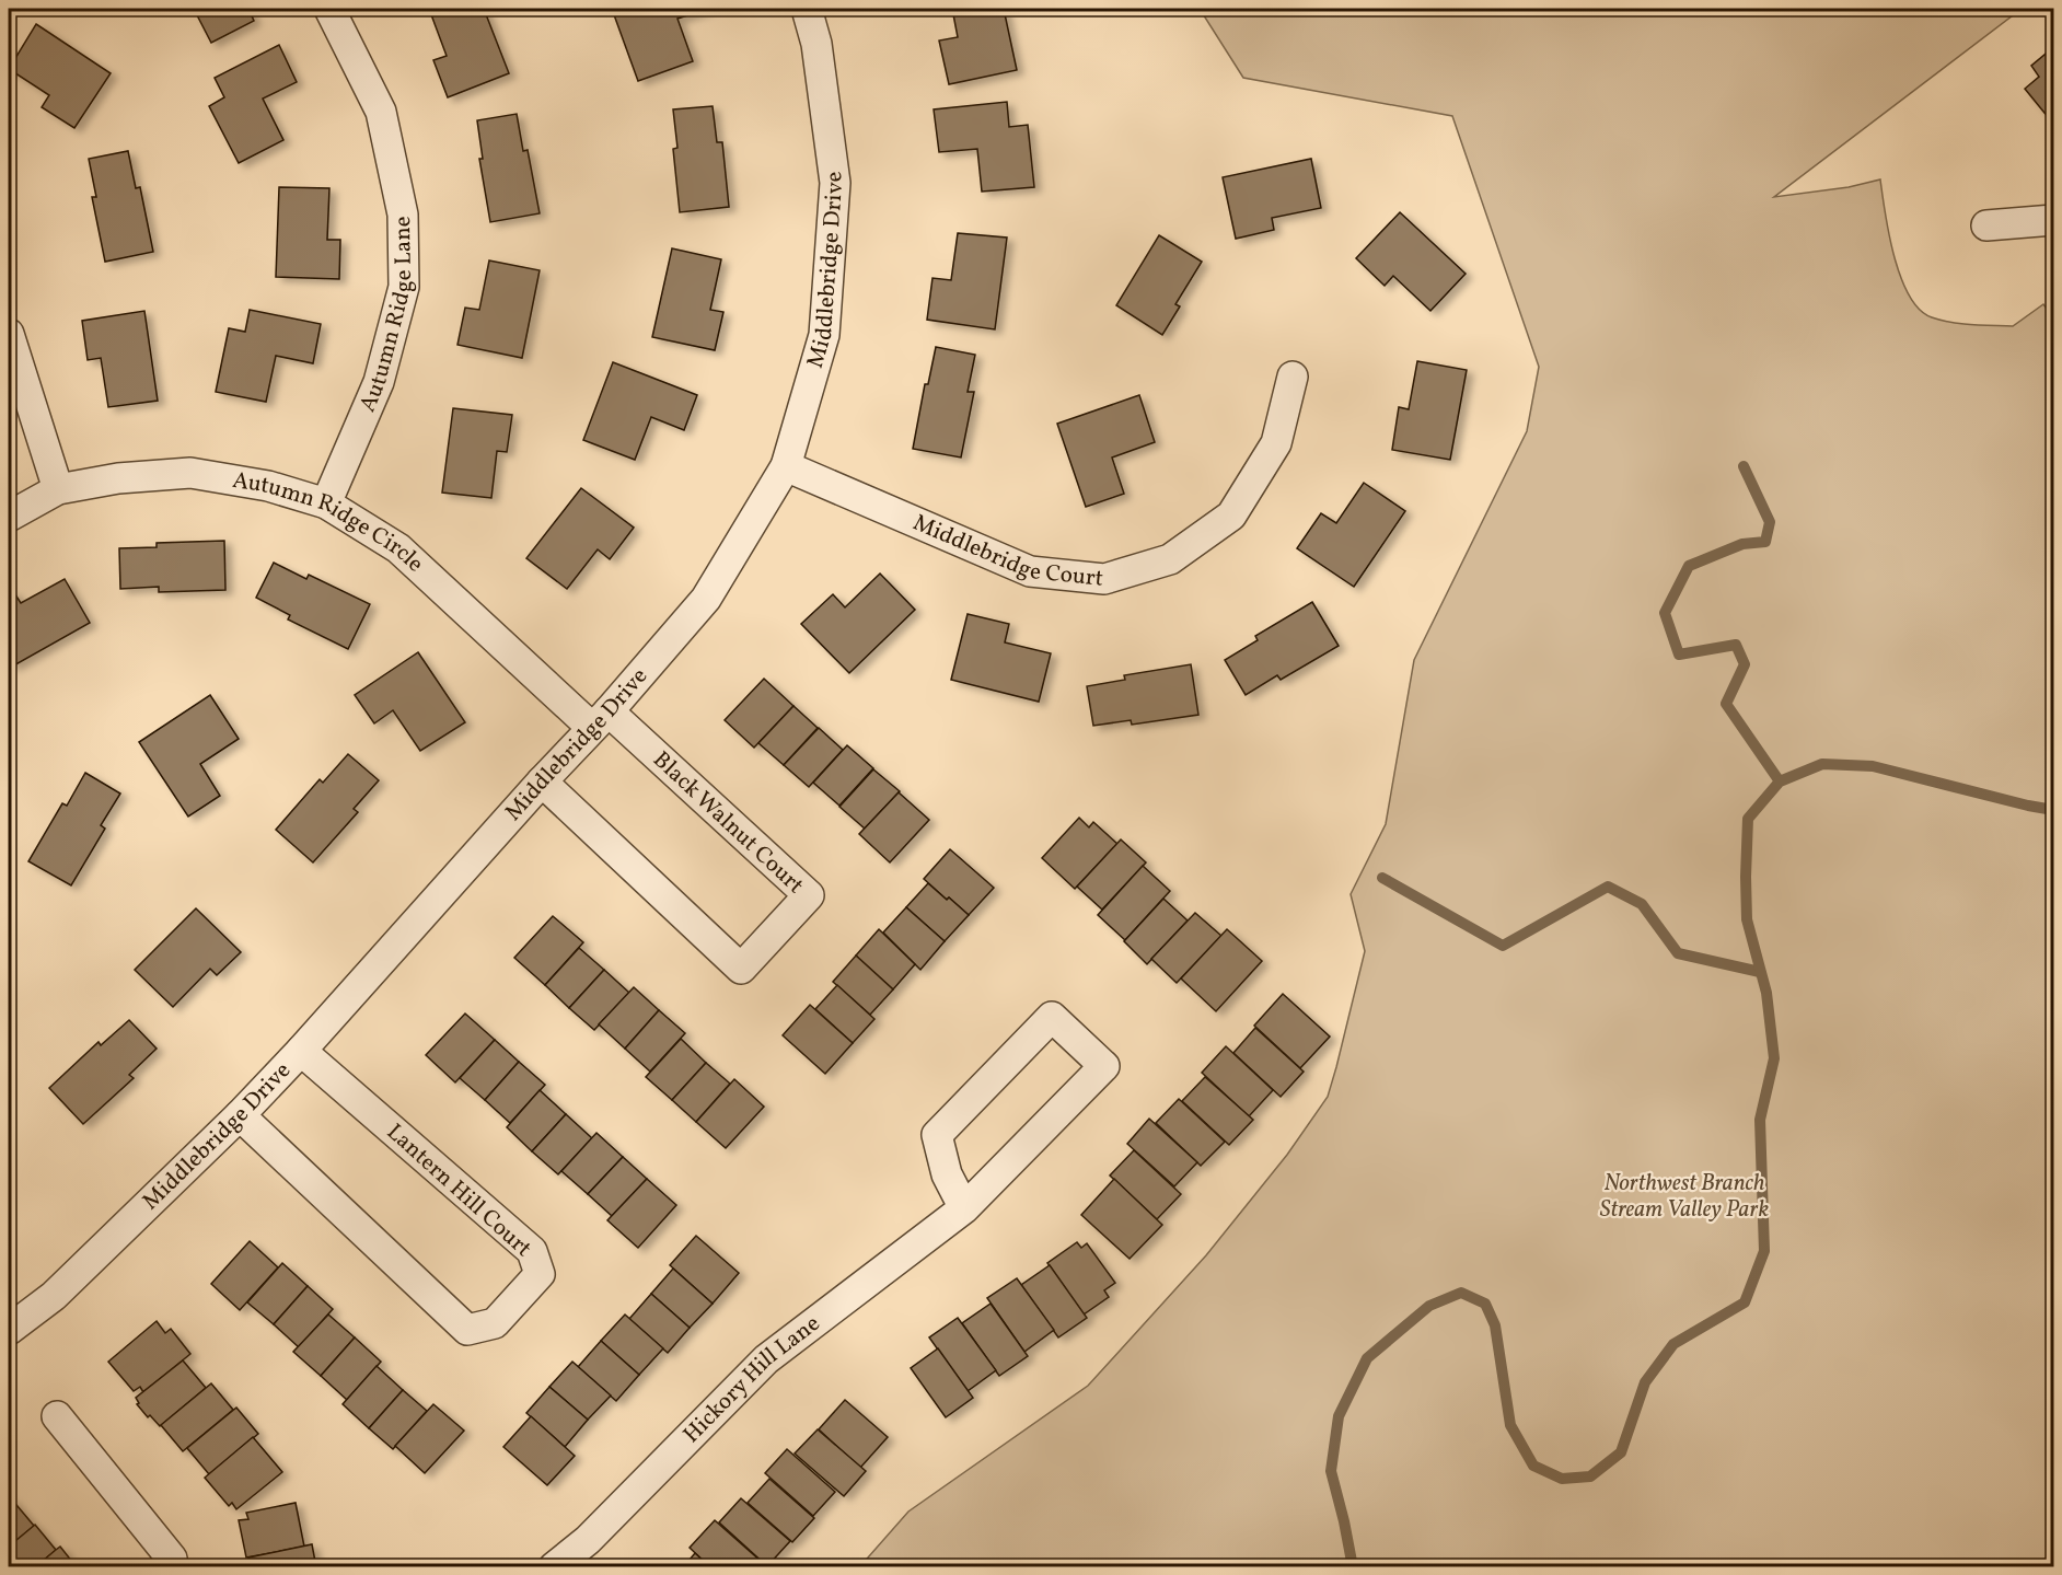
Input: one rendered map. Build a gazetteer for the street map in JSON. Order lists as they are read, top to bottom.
{
  "streets": {
    "street": [
      "Middlebridge Drive",
      "Autumn Ridge Lane",
      "Autumn Ridge Circle",
      "Middlebridge Court",
      "Black Walnut Court",
      "Lantern Hill Court",
      "Hickory Hill Lane"
    ]
  },
  "crossings": [
    ["Middlebridge Drive", "Autumn Ridge Circle"],
    ["Middlebridge Drive", "Middlebridge Court"],
    ["Middlebridge Drive", "Black Walnut Court"],
    ["Middlebridge Drive", "Lantern Hill Court"],
    ["Autumn Ridge Lane", "Autumn Ridge Circle"],
    ["Autumn Ridge Circle", "Black Walnut Court"]
  ],
  "parks": ["Northwest Branch Stream Valley Park"]
}
